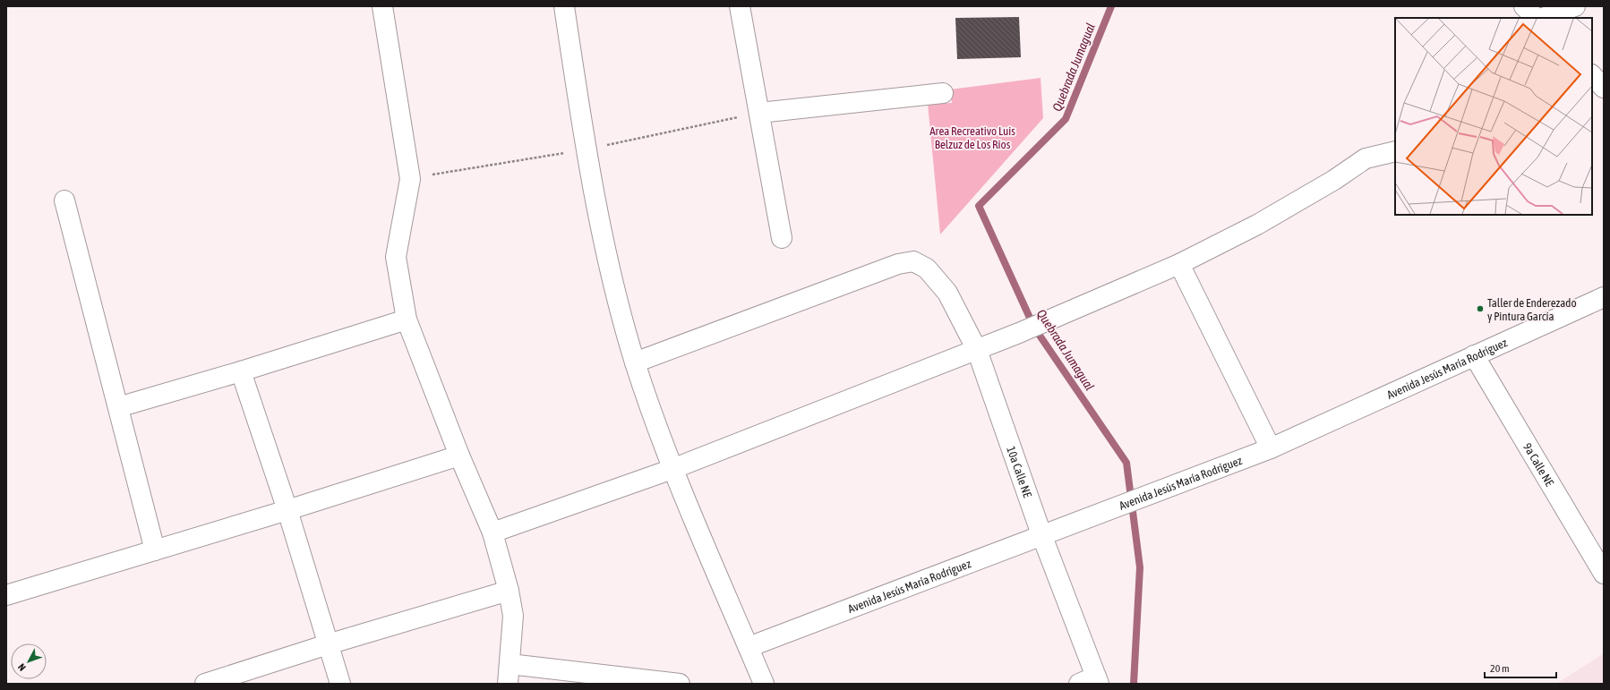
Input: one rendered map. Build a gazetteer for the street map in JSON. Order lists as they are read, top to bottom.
{
  "streets": {
    "street": ["Avenida Jesús María Rodríguez", "9a Calle NE", "10a Calle NE"]
  },
  "crossings": [
    ["Avenida Jesús María Rodríguez", "9a Calle NE"],
    ["Avenida Jesús María Rodríguez", "10a Calle NE"]
  ],
  "water": ["Quebrada Jumagual"],
  "parks": ["Area Recreativo Luis Belzuz de Los Ríos"],
  "places": ["Taller de Enderezado y Pintura García"],
  "scale_bar": "20 m",
  "north": "bottom left"
}
